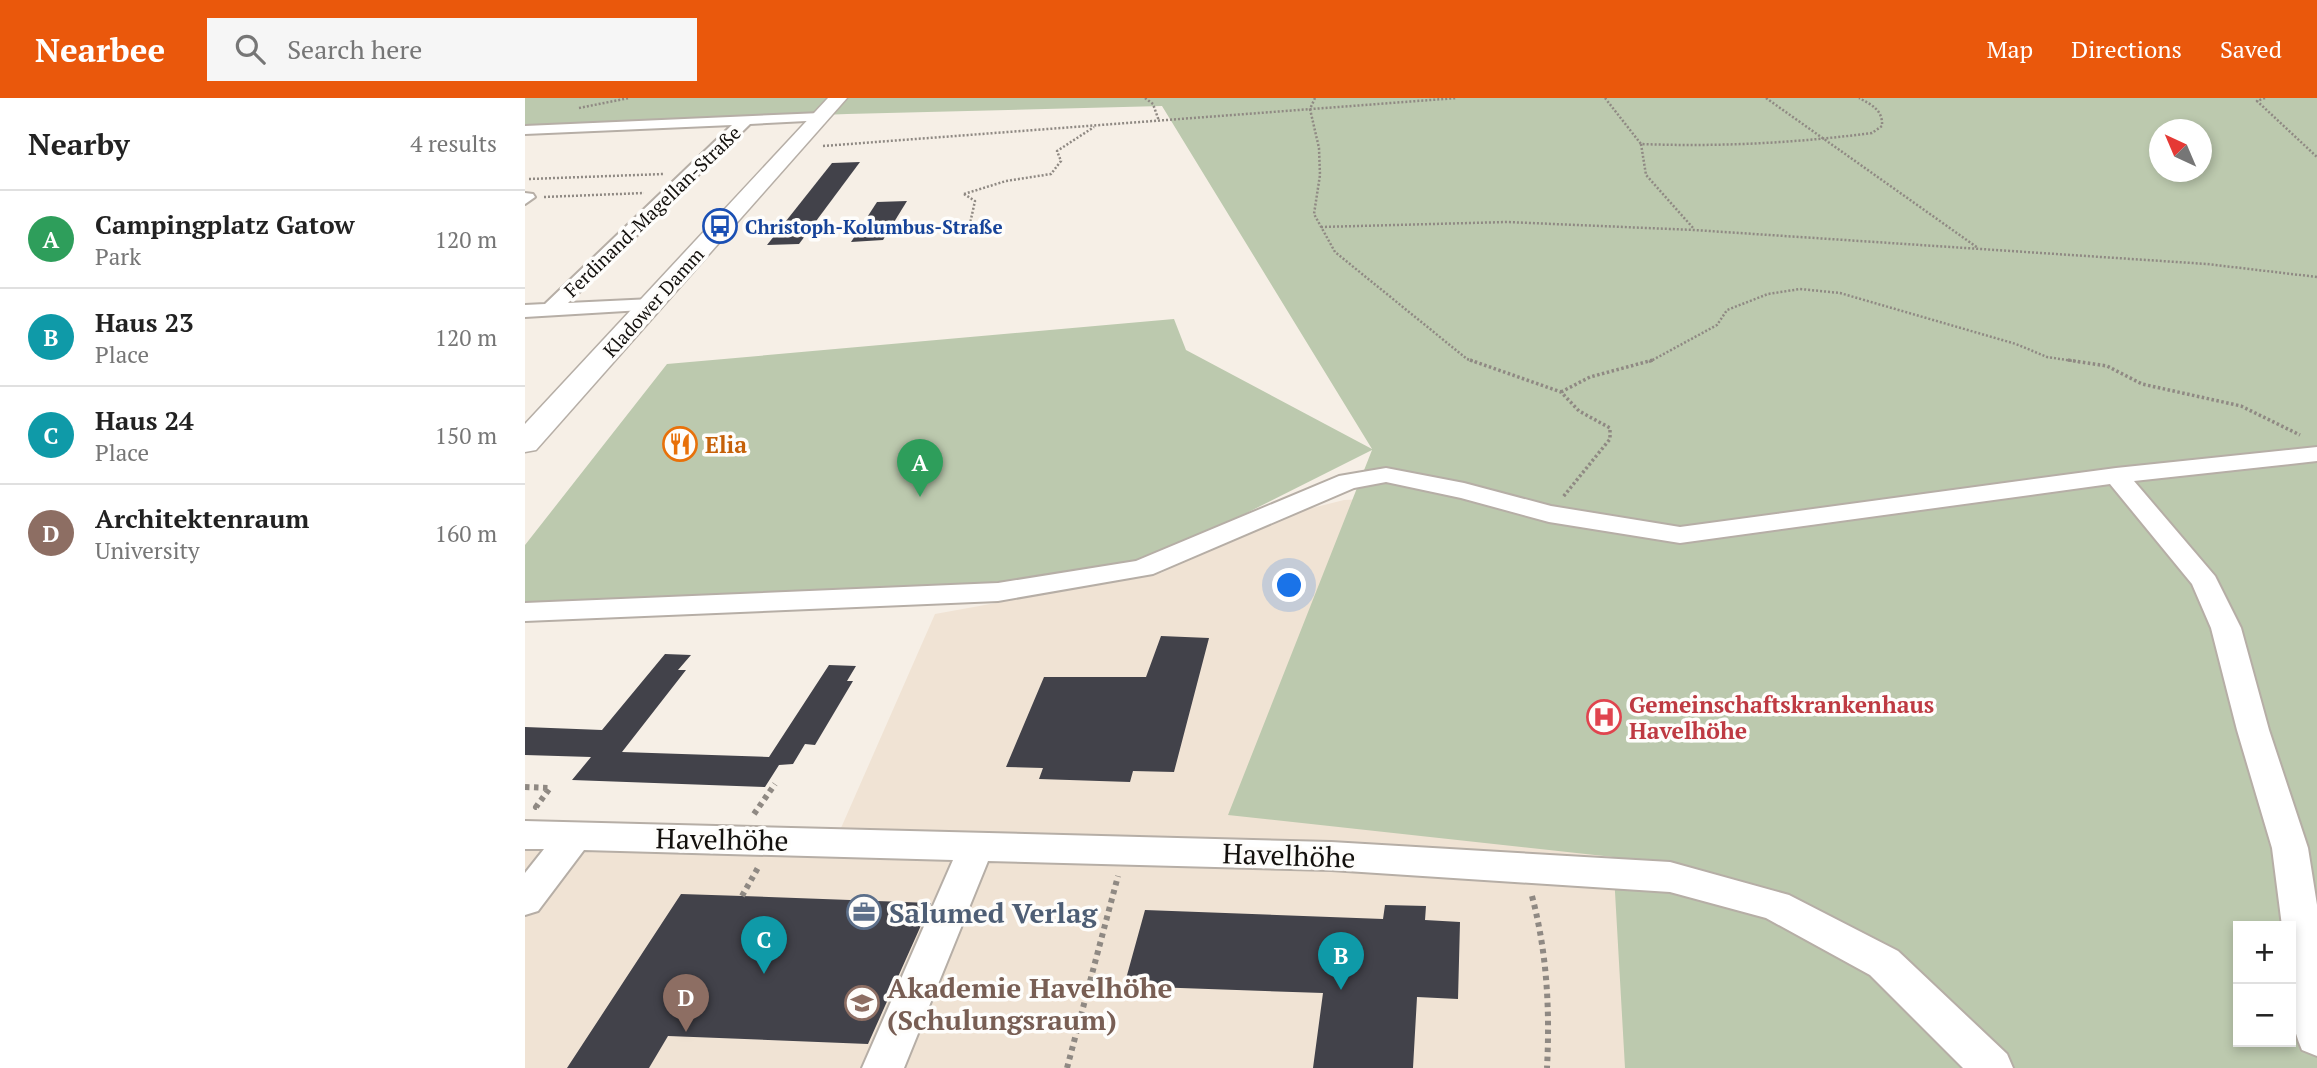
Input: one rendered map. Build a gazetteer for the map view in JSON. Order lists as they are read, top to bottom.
{
  "streets": {
    "main road": ["Kladower Damm"],
    "street": ["Ferdinand-Magellan-Straße", "Havelhöhe"]
  },
  "places": {
    "bus stop": ["Christoph-Kolumbus-Straße"],
    "restaurant": ["Elia"],
    "hospital": ["Gemeinschaftskrankenhaus Havelhöhe"],
    "office": ["Salumed Verlag"],
    "school or university": ["Akademie Havelhöhe (Schulungsraum)"]
  },
  "north": "top left",
  "page": {
    "header": "Nearbee",
    "search": "Search here",
    "nav": ["Map", "Directions", "Saved"],
    "heading": ["Nearby", "4 results"],
    "list": [
      {
        "mark": "A",
        "name": "Campingplatz Gatow",
        "note": "Park",
        "value": "120 m"
      },
      {
        "mark": "B",
        "name": "Haus 23",
        "note": "Place",
        "value": "120 m"
      },
      {
        "mark": "C",
        "name": "Haus 24",
        "note": "Place",
        "value": "150 m"
      },
      {
        "mark": "D",
        "name": "Architektenraum",
        "note": "University",
        "value": "160 m"
      }
    ],
    "pins": [
      "A",
      "C",
      "B",
      "D"
    ],
    "map_buttons": ["+", "−"]
  }
}
